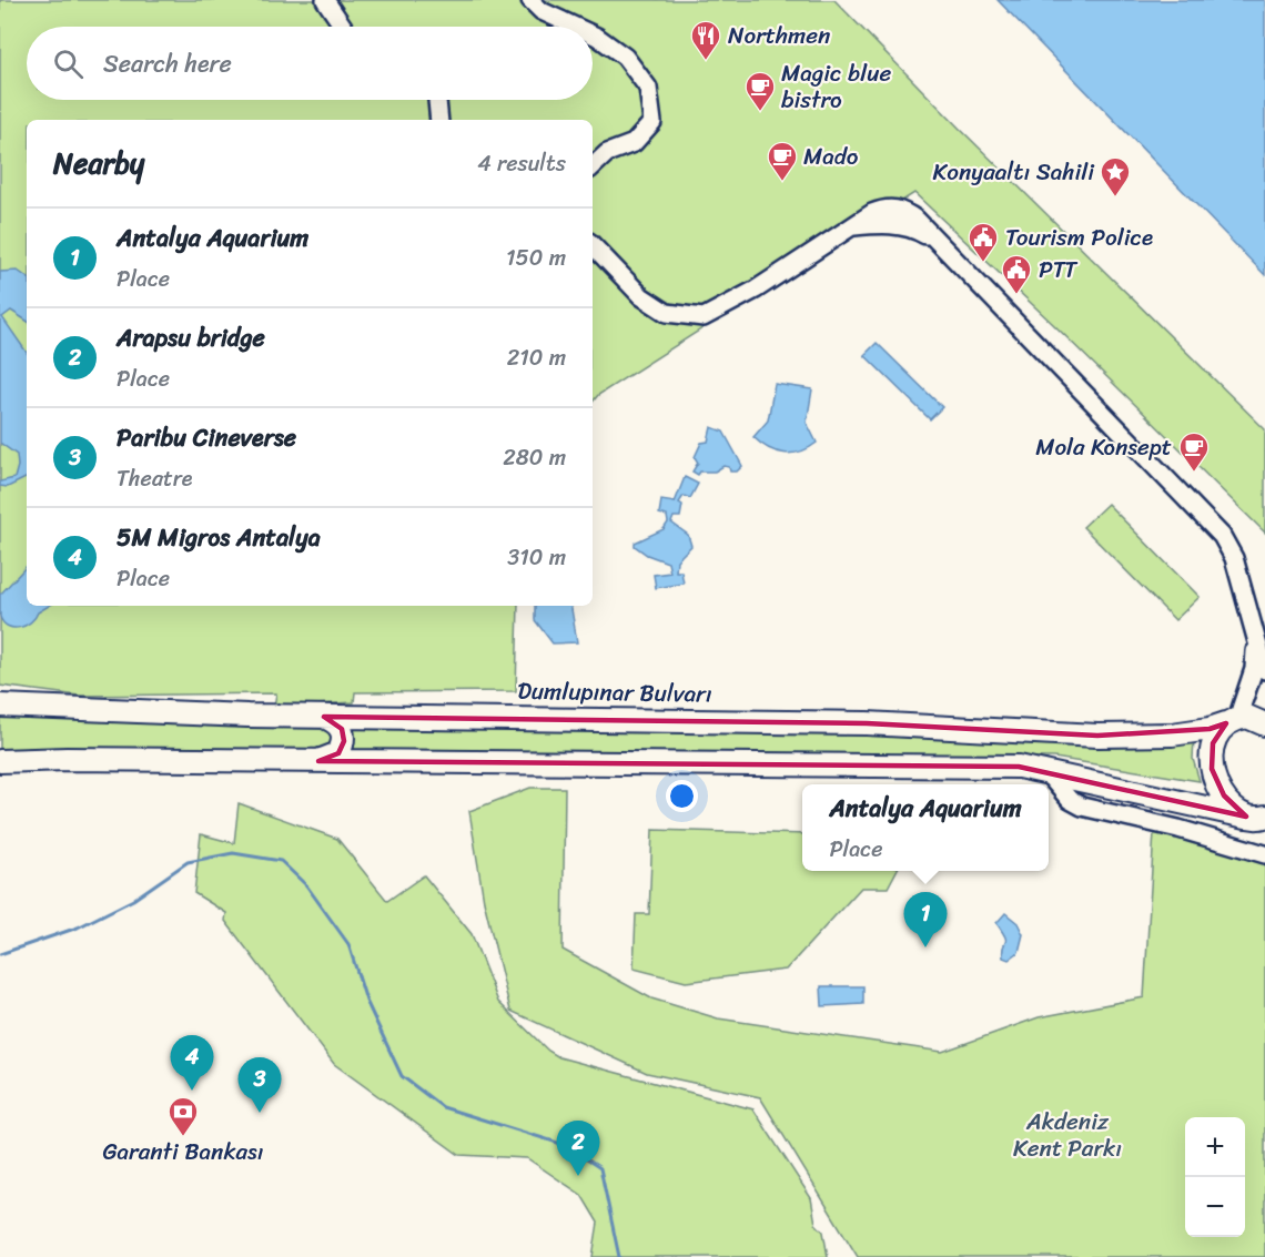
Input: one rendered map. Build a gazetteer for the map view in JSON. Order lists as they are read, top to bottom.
{
  "streets": {
    "main road": ["Dumlupınar Bulvarı"]
  },
  "parks": ["Akdeniz Kent Parkı"],
  "places": {
    "restaurant": ["Northmen"],
    "cafe": ["Magic blue bistro", "Mado", "Mola Konsept"],
    "place": ["Konyaaltı Sahili"],
    "public building": ["Tourism Police", "PTT"],
    "bank": ["Garanti Bankası"]
  },
  "page": {
    "search": "Search here",
    "heading": ["Nearby", "4 results"],
    "list": [
      {
        "mark": "1",
        "name": "Antalya Aquarium",
        "note": "Place",
        "value": "150 m"
      },
      {
        "mark": "2",
        "name": "Arapsu bridge",
        "note": "Place",
        "value": "210 m"
      },
      {
        "mark": "3",
        "name": "Paribu Cineverse",
        "note": "Theatre",
        "value": "280 m"
      },
      {
        "mark": "4",
        "name": "5M Migros Antalya",
        "note": "Place",
        "value": "310 m"
      }
    ],
    "popup": ["Antalya Aquarium", "Place"],
    "pins": [
      "1",
      "4",
      "3",
      "2"
    ],
    "map_buttons": ["+", "−"]
  }
}
